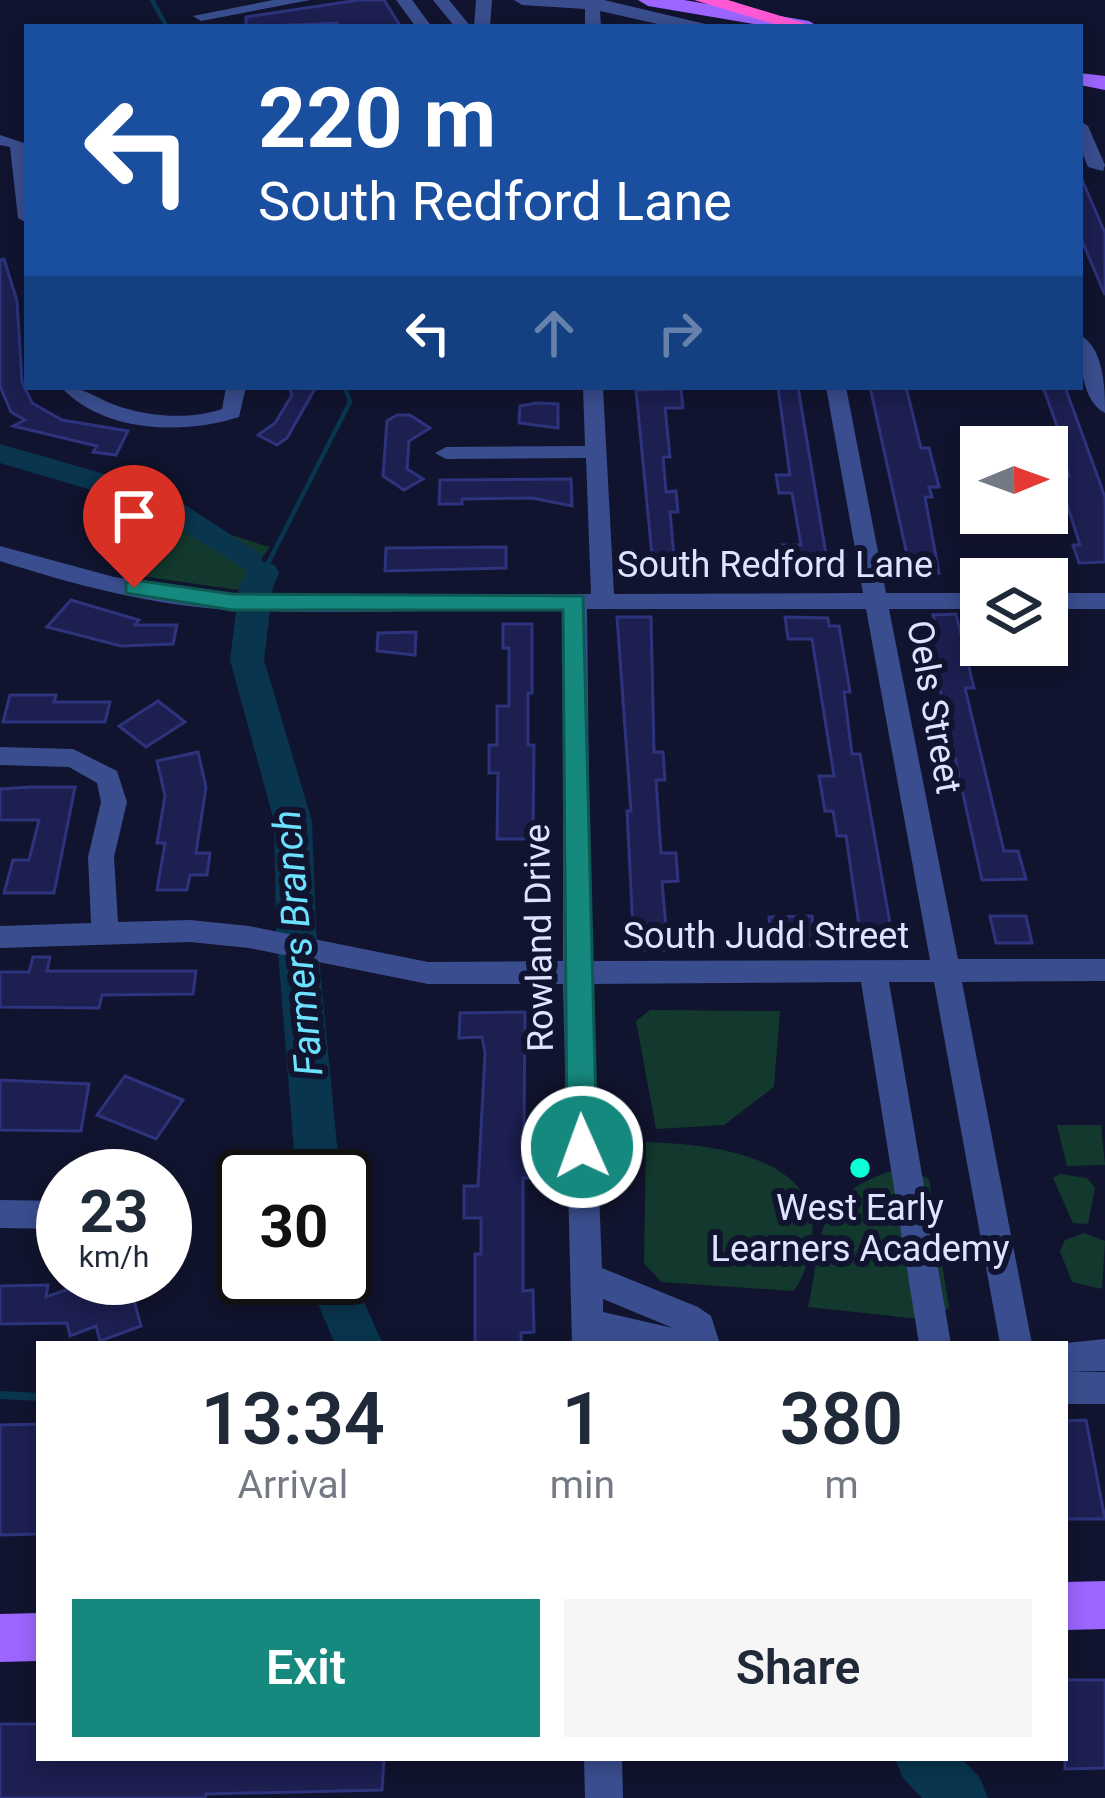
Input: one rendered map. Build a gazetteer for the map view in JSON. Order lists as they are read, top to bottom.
{
  "streets": {
    "street": [
      "South Redford Lane",
      "Oels Street",
      "South Judd Street",
      "Rowland Drive"
    ]
  },
  "crossings": [
    ["South Redford Lane", "Oels Street"],
    ["South Redford Lane", "Rowland Drive"],
    ["Oels Street", "South Judd Street"],
    ["South Judd Street", "Rowland Drive"]
  ],
  "water": ["Farmers Branch"],
  "places": ["West Early Learners Academy"],
  "north": "right",
  "page": {
    "turn": ["220 m", "South Redford Lane"],
    "speed": "23 km/h",
    "limit": "30",
    "eta": [
      "13:34",
      "Arrival",
      "1",
      "min",
      "380",
      "m"
    ],
    "buttons": ["Exit", "Share"]
  }
}
